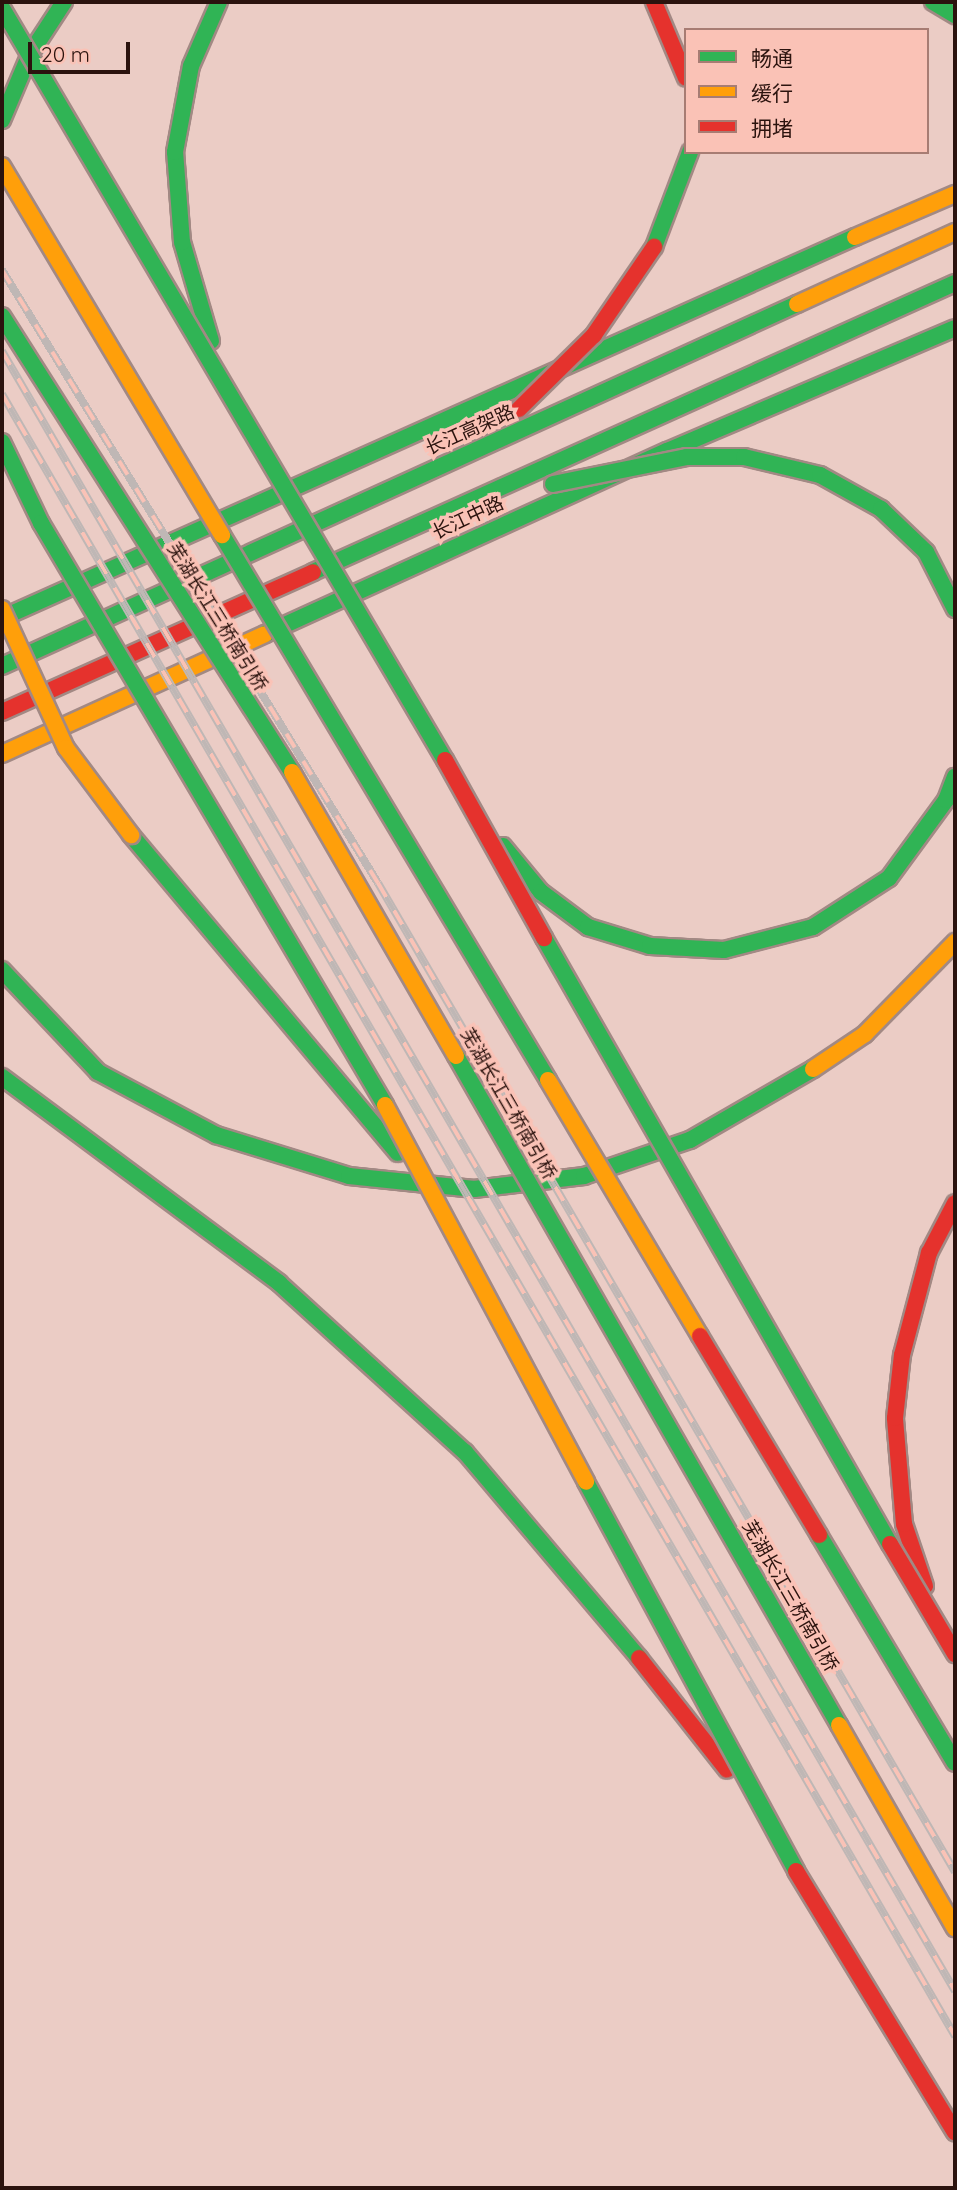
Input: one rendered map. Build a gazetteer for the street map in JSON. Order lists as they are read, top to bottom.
{
  "streets": {
    "main road": ["长江高架路", "长江中路", "芜湖长江三桥南引桥"]
  },
  "legend": ["畅通", "缓行", "拥堵"],
  "scale_bar": "20 m"
}
